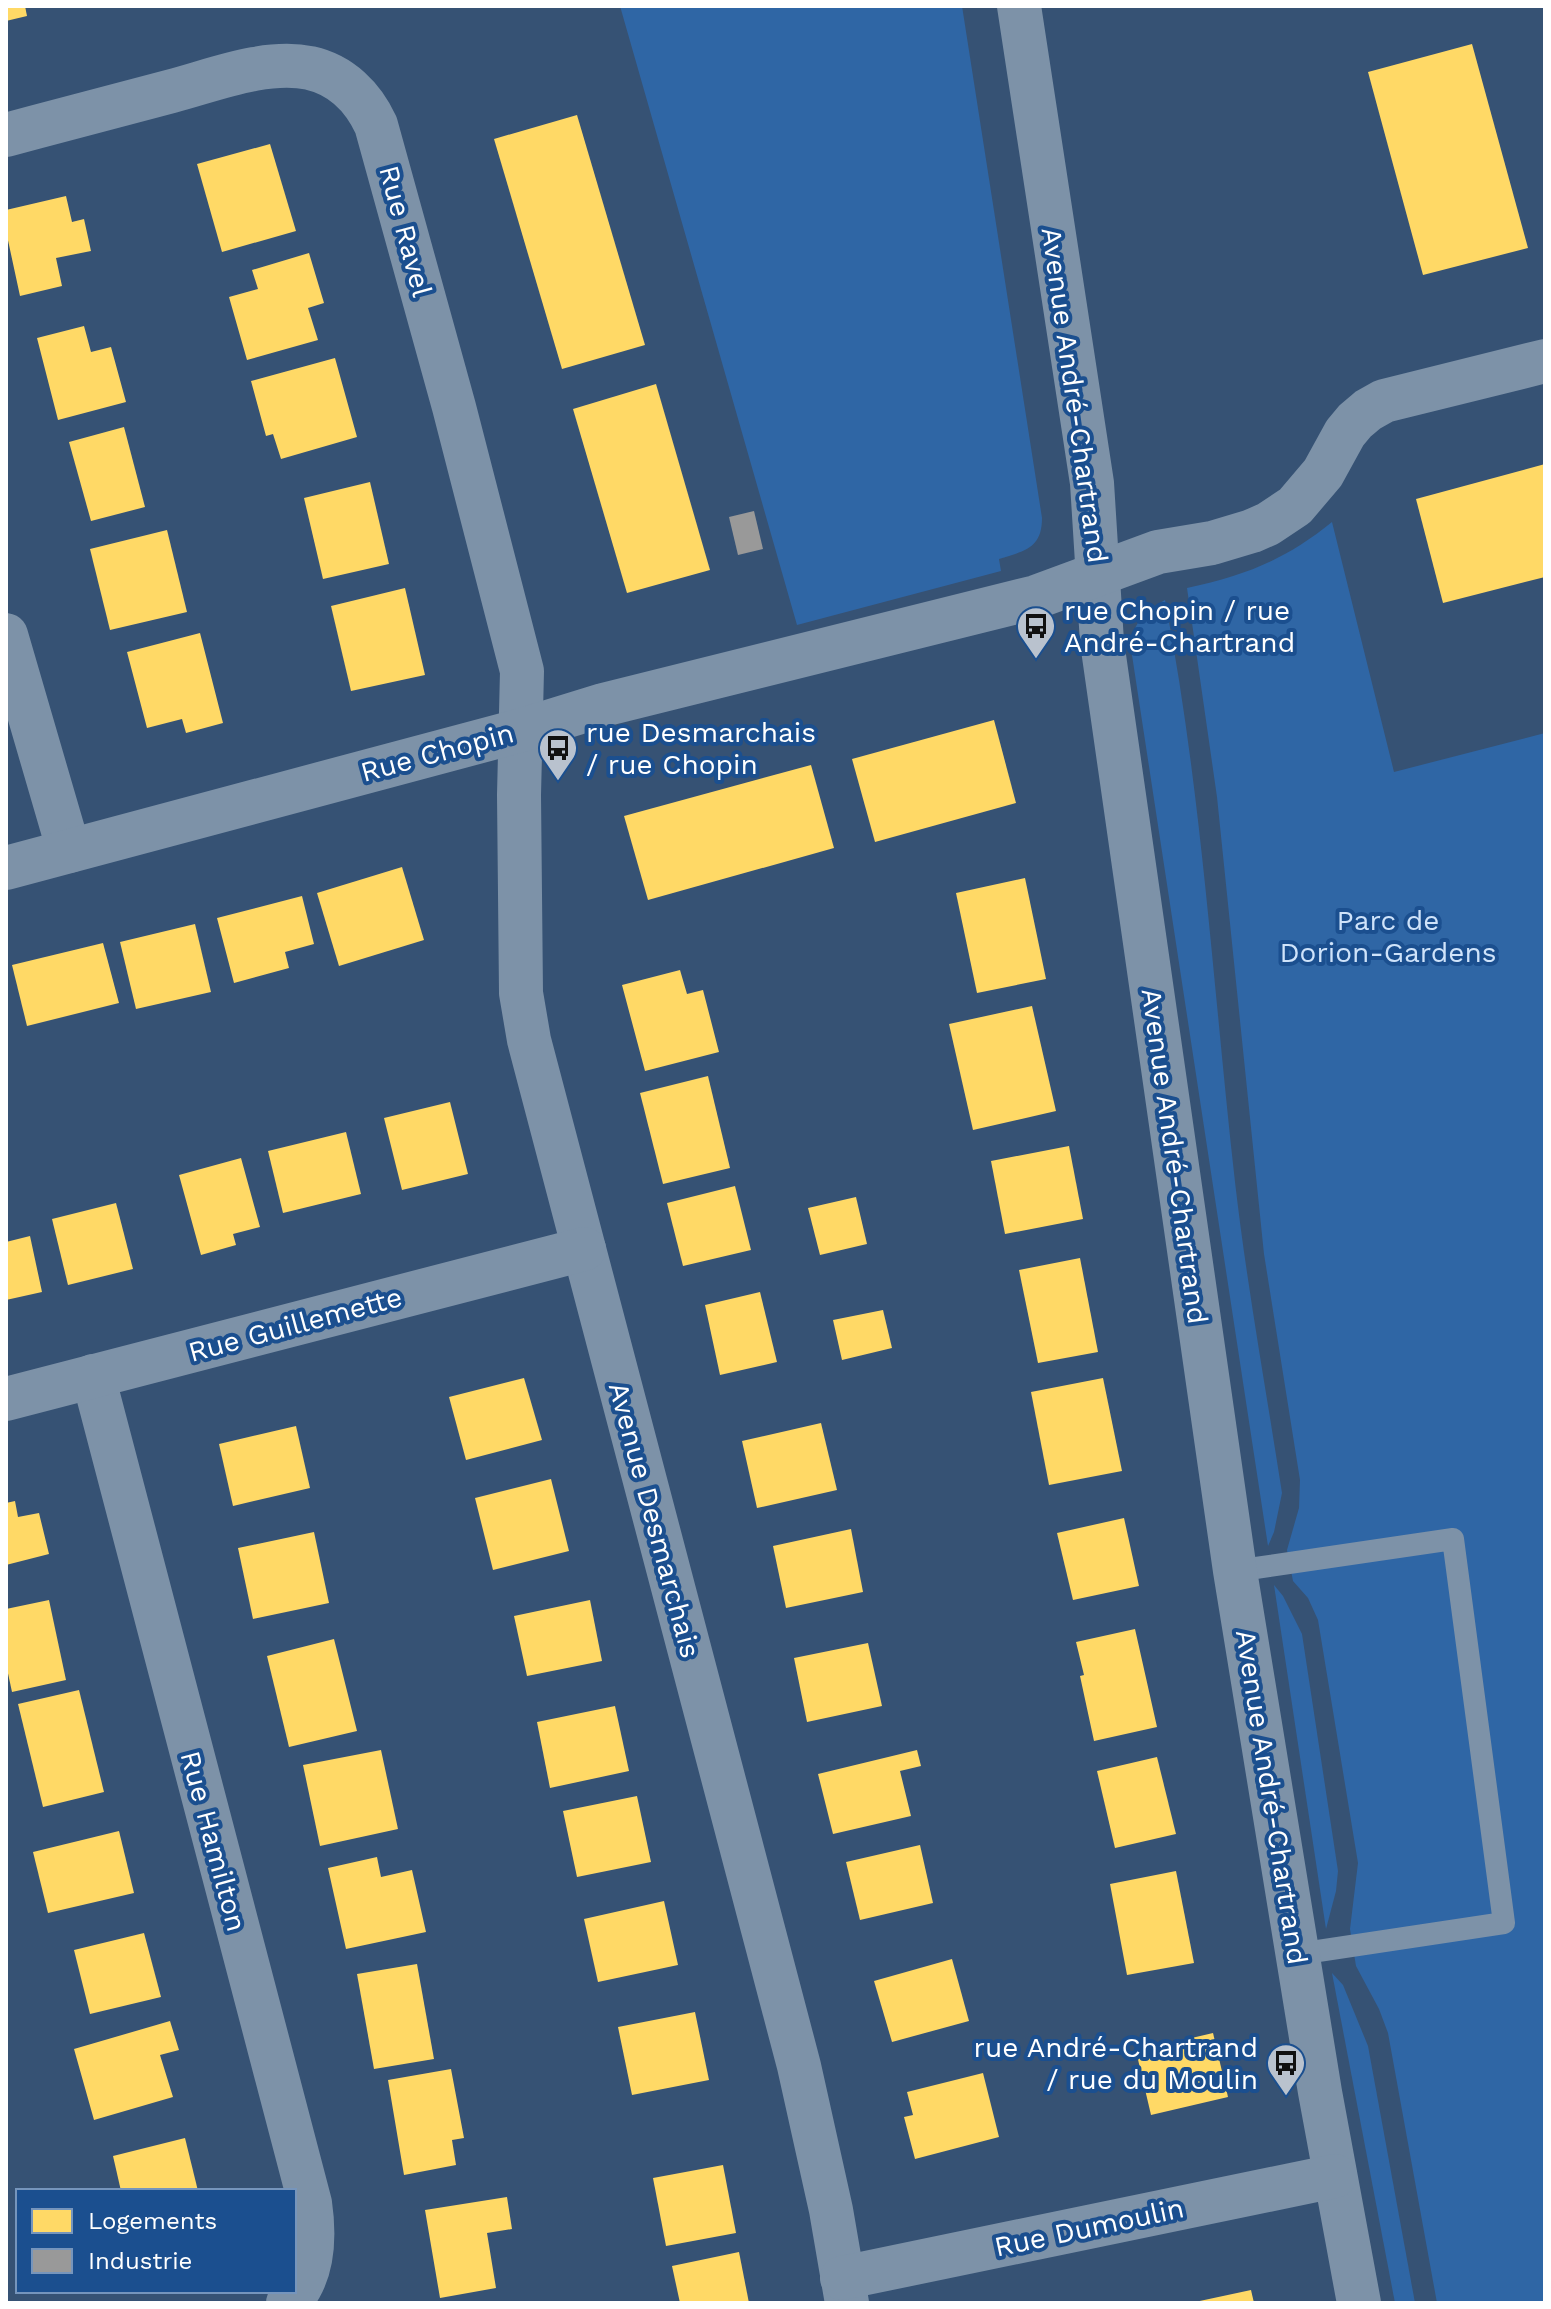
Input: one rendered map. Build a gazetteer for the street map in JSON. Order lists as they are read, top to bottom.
{
  "streets": {
    "street": [
      "Rue Ravel",
      "Avenue André-Chartrand",
      "Rue Chopin",
      "Rue Guillemette",
      "Avenue Desmarchais",
      "Rue Hamilton",
      "Rue Dumoulin"
    ]
  },
  "crossings": [
    ["Rue Ravel", "Rue Chopin"],
    ["Rue Ravel", "Avenue Desmarchais"],
    ["Avenue André-Chartrand", "Rue Chopin"],
    ["Avenue André-Chartrand", "Rue Dumoulin"],
    ["Rue Chopin", "Avenue Desmarchais"],
    ["Rue Guillemette", "Avenue Desmarchais"],
    ["Rue Guillemette", "Rue Hamilton"],
    ["Avenue Desmarchais", "Rue Dumoulin"]
  ],
  "parks": ["Parc de Dorion-Gardens"],
  "places": {
    "bus stop": ["rue Chopin / rue André-Chartrand", "rue Desmarchais / rue Chopin", "rue André-Chartrand / rue du Moulin"]
  },
  "legend": ["Logements", "Industrie"]
}
